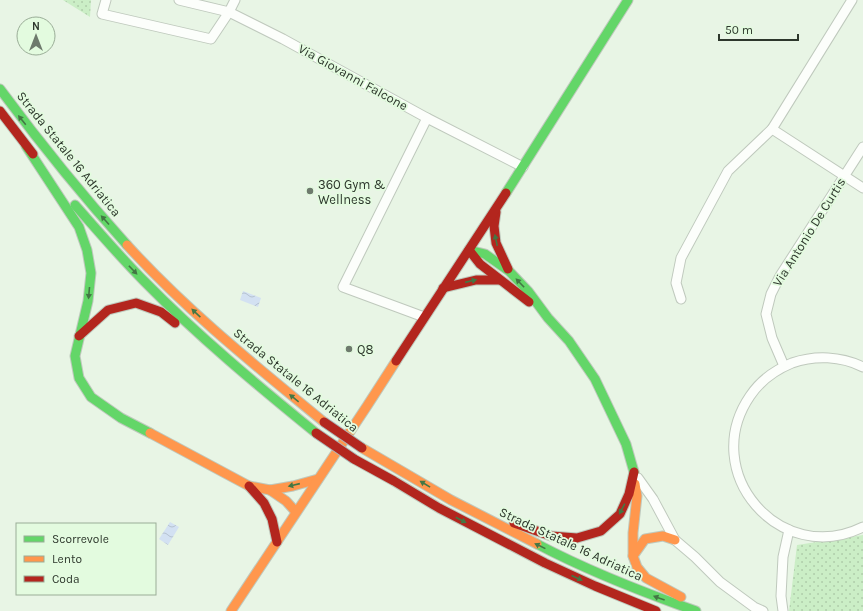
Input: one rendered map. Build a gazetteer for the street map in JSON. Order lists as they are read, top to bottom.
{
  "streets": {
    "main road": ["Strada Statale 16 Adriatica"],
    "street": ["Via Giovanni Falcone", "Via Antonio De Curtis"]
  },
  "places": ["360 Gym & Wellness", "Q8"],
  "legend": ["Scorrevole", "Lento", "Coda"],
  "scale_bar": "50 m",
  "north": "top"
}
